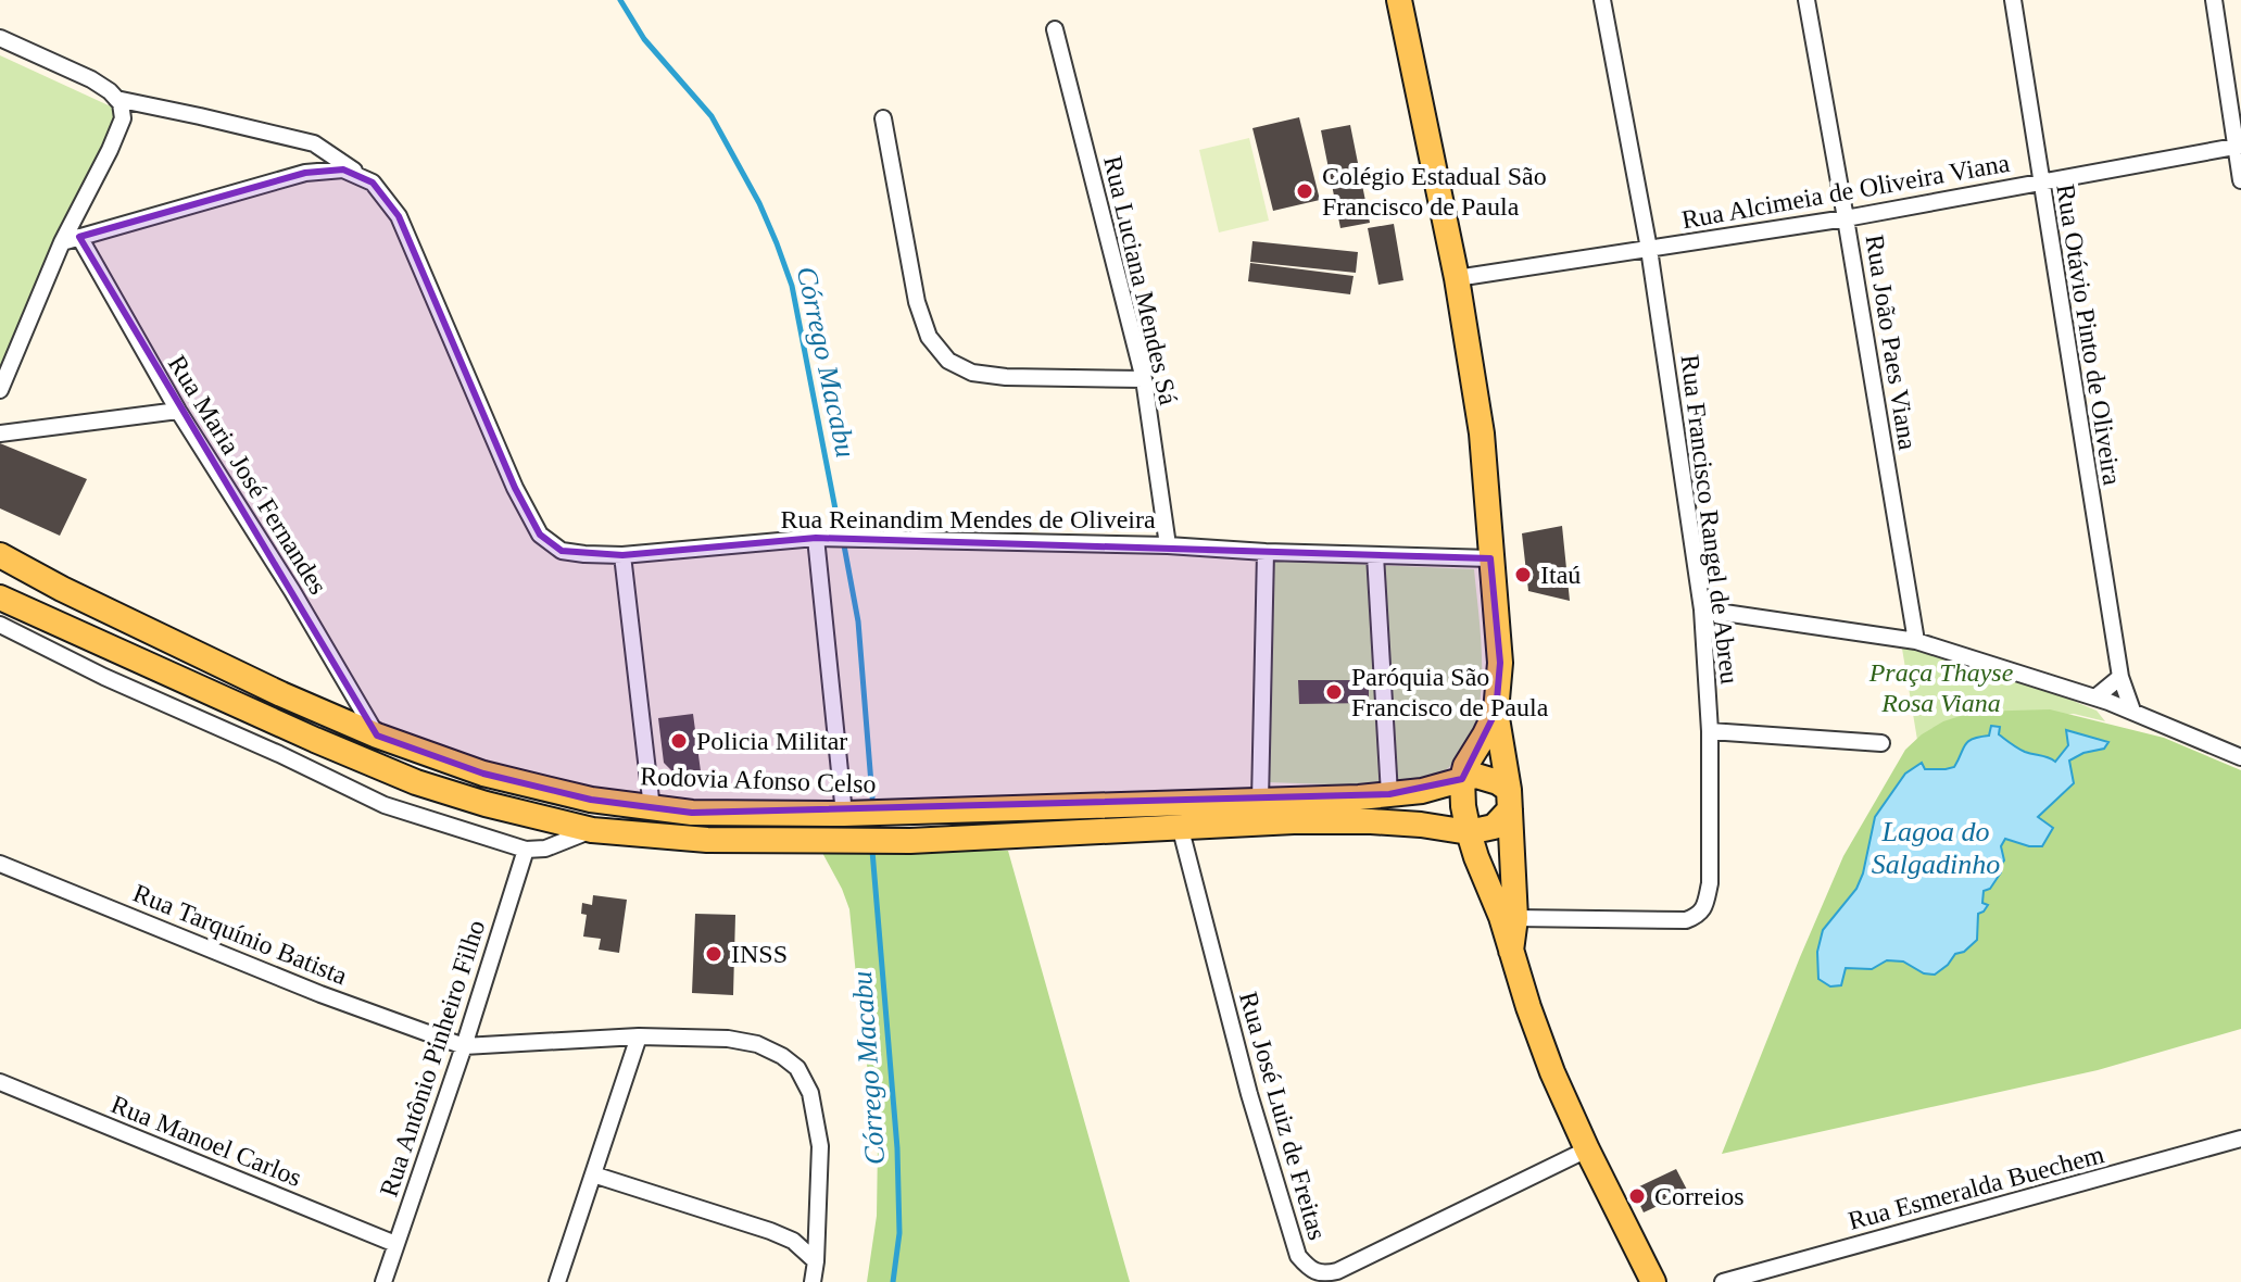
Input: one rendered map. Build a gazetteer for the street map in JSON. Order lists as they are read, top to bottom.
{
  "streets": {
    "main road": ["Rodovia Afonso Celso"],
    "street": [
      "Rua Alcimeia de Oliveira Viana",
      "Rua Luciana Mendes Sá",
      "Rua Otávio Pinto de Oliveira",
      "Rua João Paes Viana",
      "Rua Maria José Fernandes",
      "Rua Reinandim Mendes de Oliveira",
      "Rua Francisco Rangel de Abreu",
      "Rua Tarquínio Batista",
      "Rua Antônio Pinheiro Filho",
      "Rua José Luiz de Freitas",
      "Rua Manoel Carlos",
      "Rua Esmeralda Buechem"
    ]
  },
  "crossings": [
    ["Rua Alcimeia de Oliveira Viana", "Rua Otávio Pinto de Oliveira"],
    ["Rua Alcimeia de Oliveira Viana", "Rua João Paes Viana"],
    ["Rua Alcimeia de Oliveira Viana", "Rua Francisco Rangel de Abreu"],
    ["Rua Luciana Mendes Sá", "Rua Reinandim Mendes de Oliveira"],
    ["Rua Maria José Fernandes", "Rodovia Afonso Celso"],
    ["Rua Tarquínio Batista", "Rua Antônio Pinheiro Filho"],
    ["Rua Antônio Pinheiro Filho", "Rua Manoel Carlos"]
  ],
  "water": ["Córrego Macabu", "Lagoa do Salgadinho"],
  "parks": ["Praça Thayse Rosa Viana"],
  "places": [
    "Colégio Estadual São Francisco de Paula",
    "Itaú",
    "Paróquia São Francisco de Paula",
    "Policia Militar",
    "INSS",
    "Correios"
  ]
}
